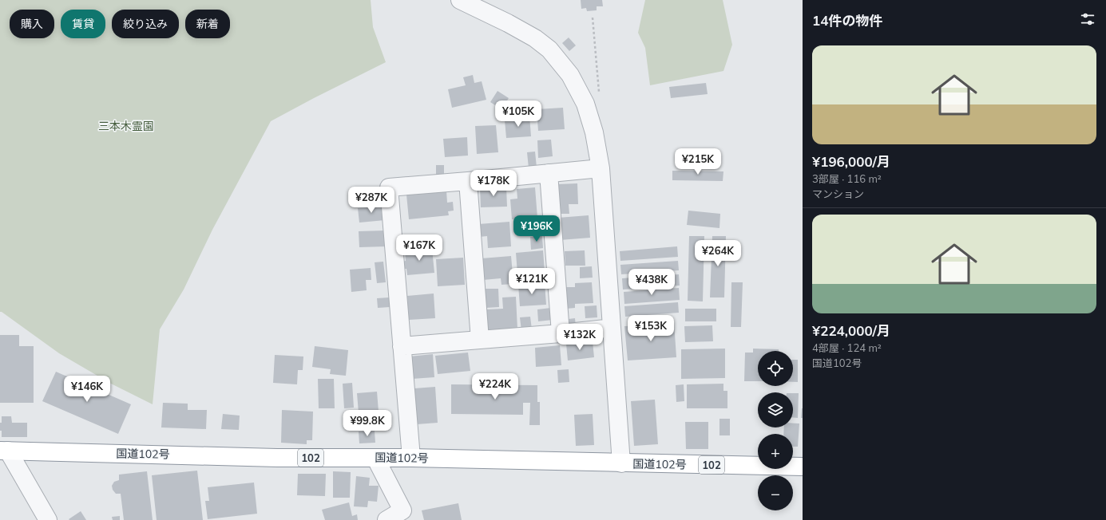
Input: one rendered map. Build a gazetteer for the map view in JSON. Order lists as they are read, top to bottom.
{
  "streets": {
    "highway": ["国道102号", "102"]
  },
  "parks": ["三本木霊園"],
  "page": {
    "heading": "14件の物件",
    "chip": [
      "購入",
      "賃貸",
      "絞り込み",
      "新着"
    ],
    "list": [
      {
        "name": "¥196,000/月",
        "note": "3部屋 · 116 m² · マンション"
      },
      {
        "name": "¥224,000/月",
        "note": "4部屋 · 124 m² · 国道102号"
      }
    ],
    "price": [
      "¥105K",
      "¥215K",
      "¥178K",
      "¥287K",
      "¥196K",
      "¥167K",
      "¥264K",
      "¥121K",
      "¥438K",
      "¥153K",
      "¥132K",
      "¥224K",
      "¥146K",
      "¥99.8K"
    ],
    "map_buttons": ["+", "−"]
  }
}
